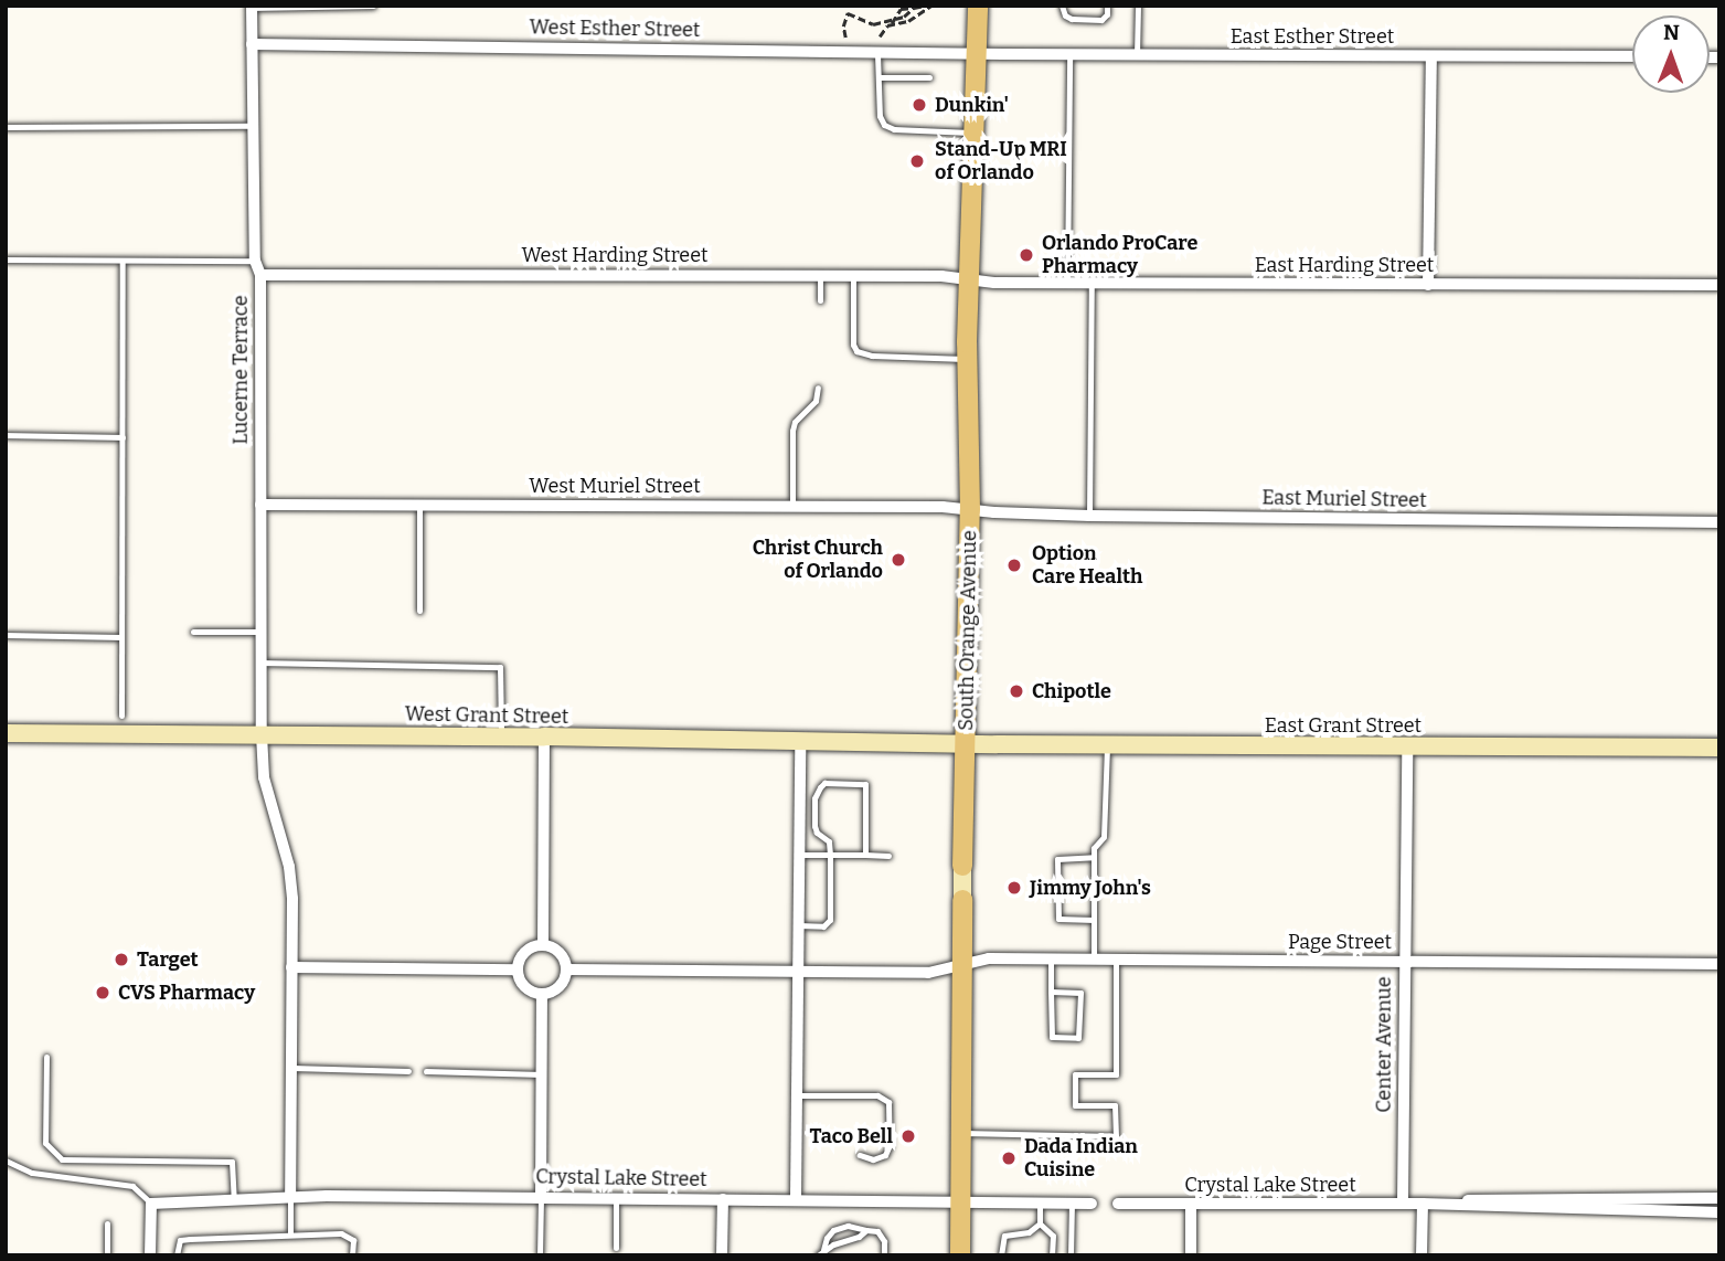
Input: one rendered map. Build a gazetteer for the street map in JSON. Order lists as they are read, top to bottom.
{
  "streets": {
    "main road": ["South Orange Avenue"],
    "street": [
      "West Esther Street",
      "East Esther Street",
      "West Harding Street",
      "East Harding Street",
      "Lucerne Terrace",
      "West Muriel Street",
      "East Muriel Street",
      "West Grant Street",
      "East Grant Street",
      "Page Street",
      "Center Avenue",
      "Crystal Lake Street"
    ]
  },
  "crossings": [
    ["West Esther Street", "East Esther Street"],
    ["West Esther Street", "Lucerne Terrace"],
    ["West Esther Street", "South Orange Avenue"],
    ["East Esther Street", "South Orange Avenue"],
    ["West Harding Street", "East Harding Street"],
    ["West Harding Street", "Lucerne Terrace"],
    ["West Harding Street", "South Orange Avenue"],
    ["East Harding Street", "South Orange Avenue"],
    ["Lucerne Terrace", "West Muriel Street"],
    ["Lucerne Terrace", "West Grant Street"],
    ["Lucerne Terrace", "Crystal Lake Street"],
    ["West Muriel Street", "East Muriel Street"],
    ["West Muriel Street", "South Orange Avenue"],
    ["East Muriel Street", "South Orange Avenue"],
    ["South Orange Avenue", "West Grant Street"],
    ["South Orange Avenue", "East Grant Street"],
    ["South Orange Avenue", "Page Street"],
    ["South Orange Avenue", "Crystal Lake Street"],
    ["West Grant Street", "East Grant Street"],
    ["East Grant Street", "Center Avenue"],
    ["Page Street", "Center Avenue"],
    ["Center Avenue", "Crystal Lake Street"]
  ],
  "places": [
    "Dunkin'",
    "Stand-Up MRI of Orlando",
    "Orlando ProCare Pharmacy",
    "Christ Church of Orlando",
    "Option Care Health",
    "Chipotle",
    "Jimmy John's",
    "Target",
    "CVS Pharmacy",
    "Taco Bell",
    "Dada Indian Cuisine"
  ],
  "north": "top"
}
